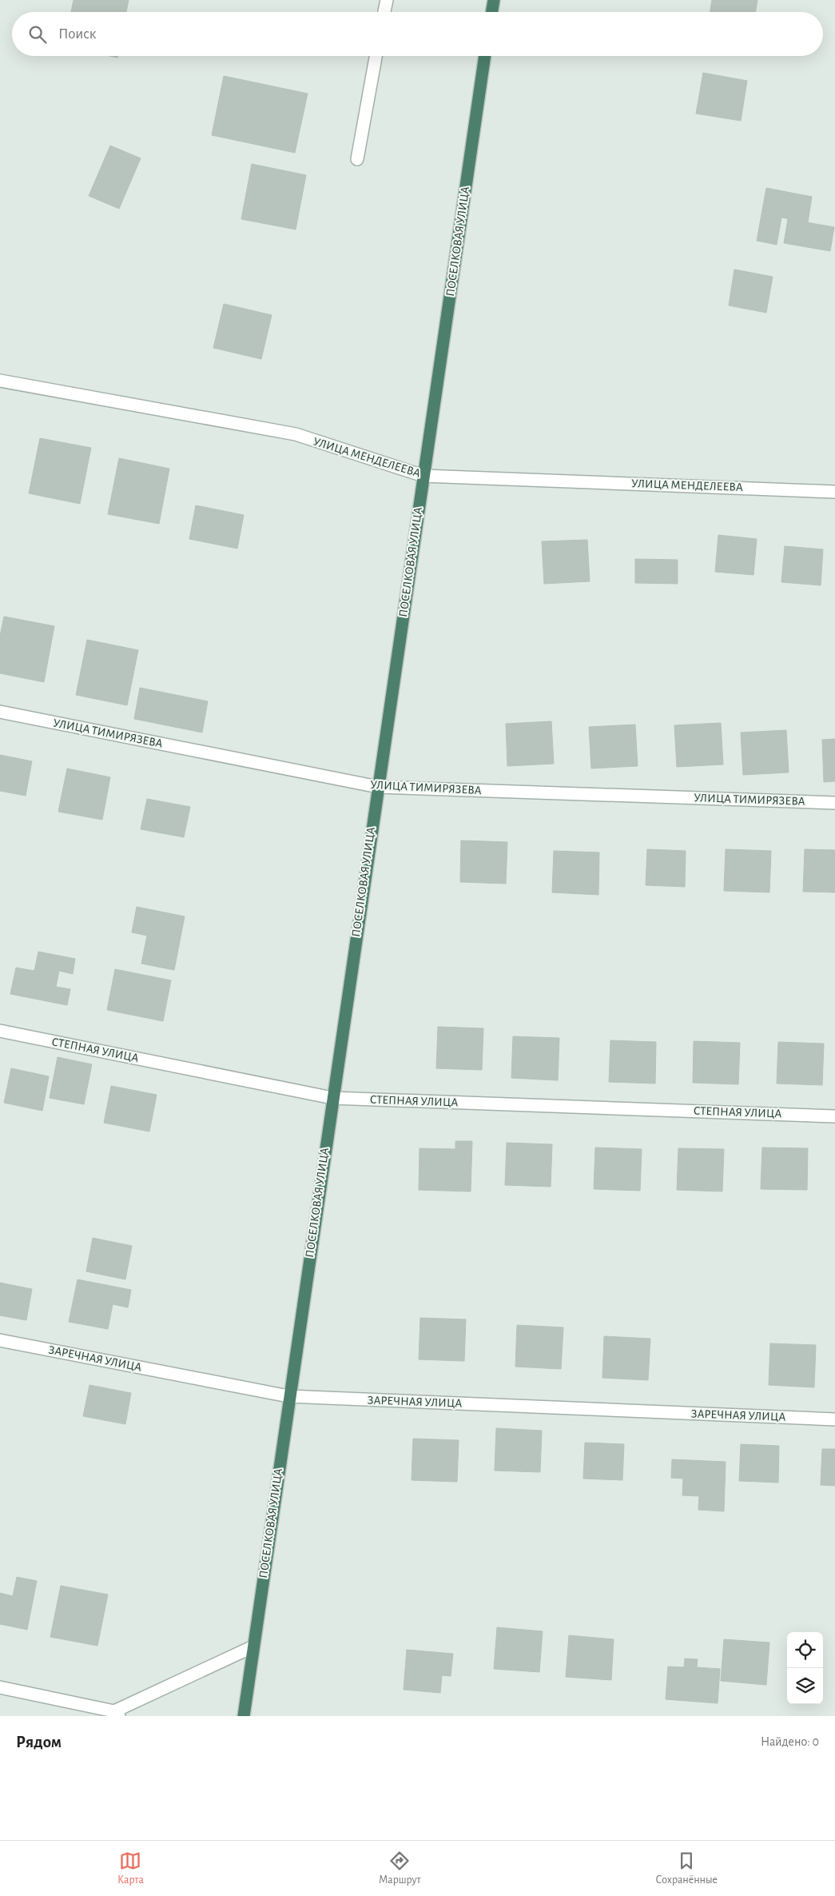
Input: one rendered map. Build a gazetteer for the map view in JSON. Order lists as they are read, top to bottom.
{
  "streets": {
    "highway": ["ПОСЕЛКОВАЯ УЛИЦА"],
    "street": [
      "УЛИЦА МЕНДЕЛЕЕВА",
      "УЛИЦА ТИМИРЯЗЕВА",
      "СТЕПНАЯ УЛИЦА",
      "ЗАРЕЧНАЯ УЛИЦА"
    ]
  },
  "crossings": [
    ["ПОСЕЛКОВАЯ УЛИЦА", "УЛИЦА МЕНДЕЛЕЕВА"],
    ["ПОСЕЛКОВАЯ УЛИЦА", "УЛИЦА ТИМИРЯЗЕВА"],
    ["ПОСЕЛКОВАЯ УЛИЦА", "СТЕПНАЯ УЛИЦА"],
    ["ПОСЕЛКОВАЯ УЛИЦА", "ЗАРЕЧНАЯ УЛИЦА"]
  ],
  "page": {
    "search": "Поиск",
    "heading": ["Рядом", "Найдено: 0"],
    "nav": ["Карта", "Маршрут", "Сохранённые"]
  }
}
